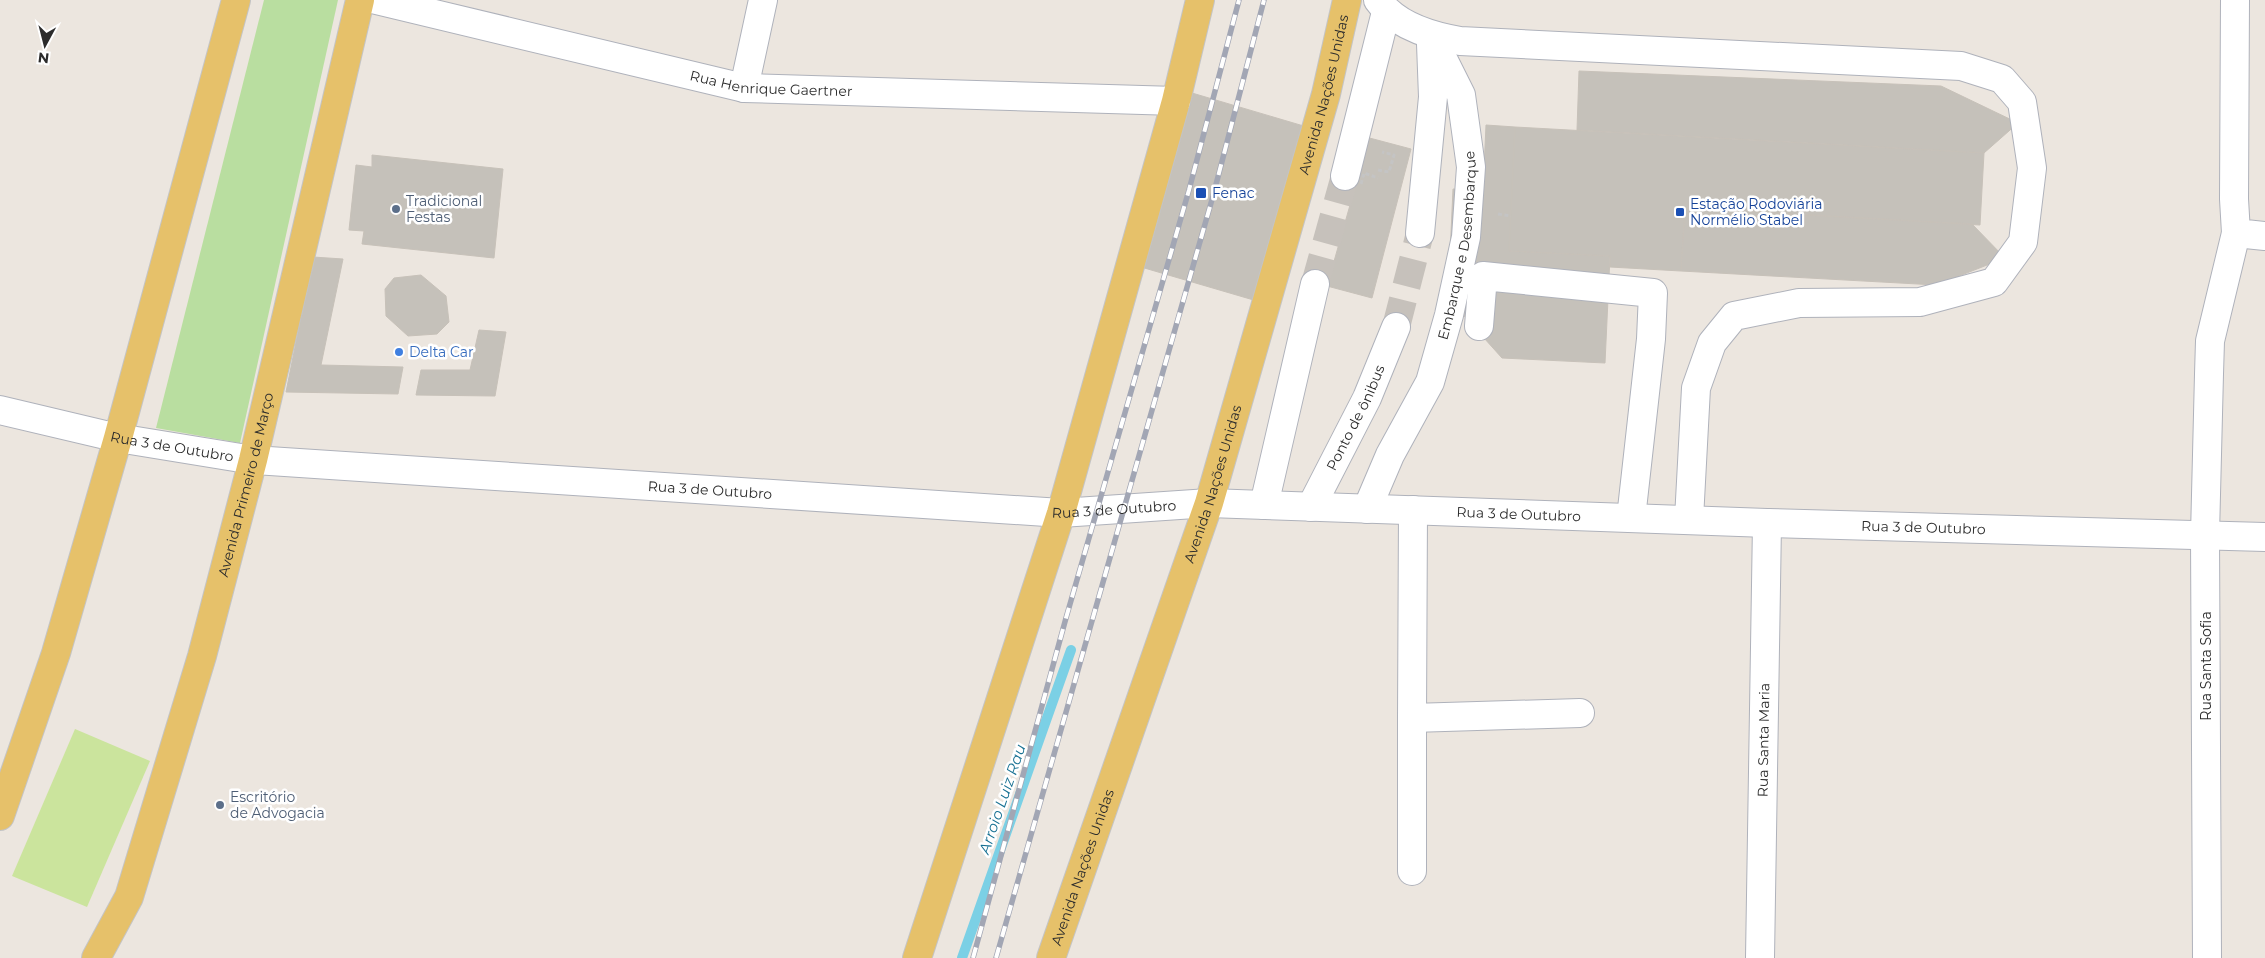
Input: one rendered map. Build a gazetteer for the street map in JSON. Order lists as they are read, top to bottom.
{
  "streets": {
    "main road": ["Avenida Nações Unidas", "Avenida Primeiro de Março"],
    "street": [
      "Rua Henrique Gaertner",
      "Embarque e Desembarque",
      "Ponto de ônibus",
      "Rua 3 de Outubro",
      "Rua Santa Sofia",
      "Rua Santa Maria"
    ]
  },
  "crossings": [
    ["Avenida Nações Unidas", "Rua 3 de Outubro"],
    ["Embarque e Desembarque", "Rua 3 de Outubro"],
    ["Ponto de ônibus", "Rua 3 de Outubro"],
    ["Rua 3 de Outubro", "Avenida Primeiro de Março"],
    ["Rua 3 de Outubro", "Rua Santa Sofia"],
    ["Rua 3 de Outubro", "Rua Santa Maria"]
  ],
  "water": ["Arroio Luiz Rau"],
  "places": {
    "transit": ["Fenac", "Estação Rodoviária Normélio Stabel"],
    "other": ["Tradicional Festas", "Delta Car", "Escritório de Advogacia"]
  },
  "north": "bottom"
}
